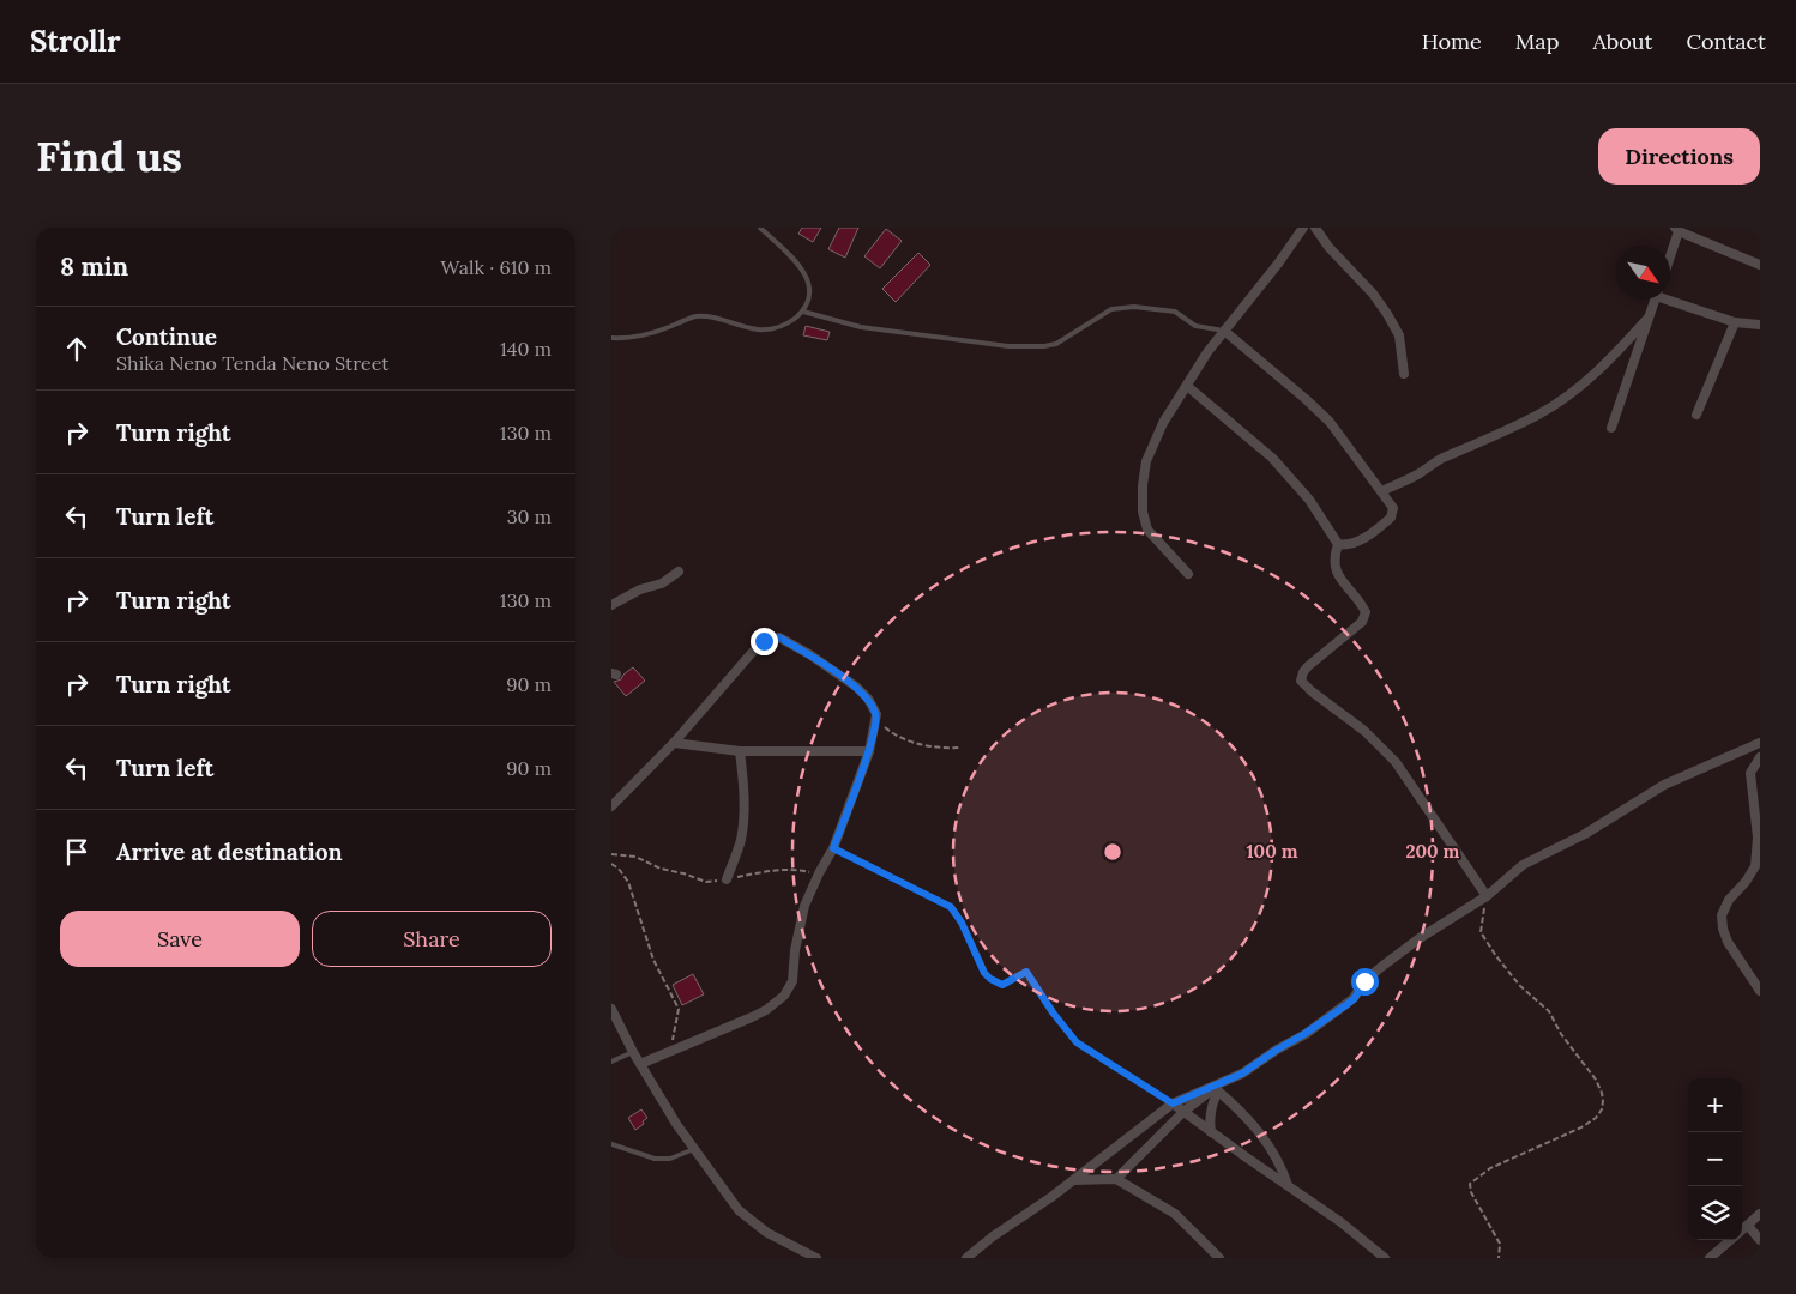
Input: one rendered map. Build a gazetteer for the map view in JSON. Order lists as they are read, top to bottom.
{
  "north": "bottom right",
  "page": {
    "header": "Strollr",
    "nav": [
      "Home",
      "Map",
      "About",
      "Contact"
    ],
    "buttons": [
      "Directions",
      ["Save", "Share"]
    ],
    "title": "Find us",
    "heading": ["8 min", "Walk · 610 m"],
    "list": [
      ["Continue", "Shika Neno Tenda Neno Street", "140 m"],
      ["Turn right", "130 m"],
      ["Turn left", "30 m"],
      ["Turn right", "130 m"],
      ["Turn right", "90 m"],
      ["Turn left", "90 m"],
      "Arrive at destination"
    ],
    "map_buttons": ["+", "−"]
  },
  "rings": ["100 m", "200 m"]
}
